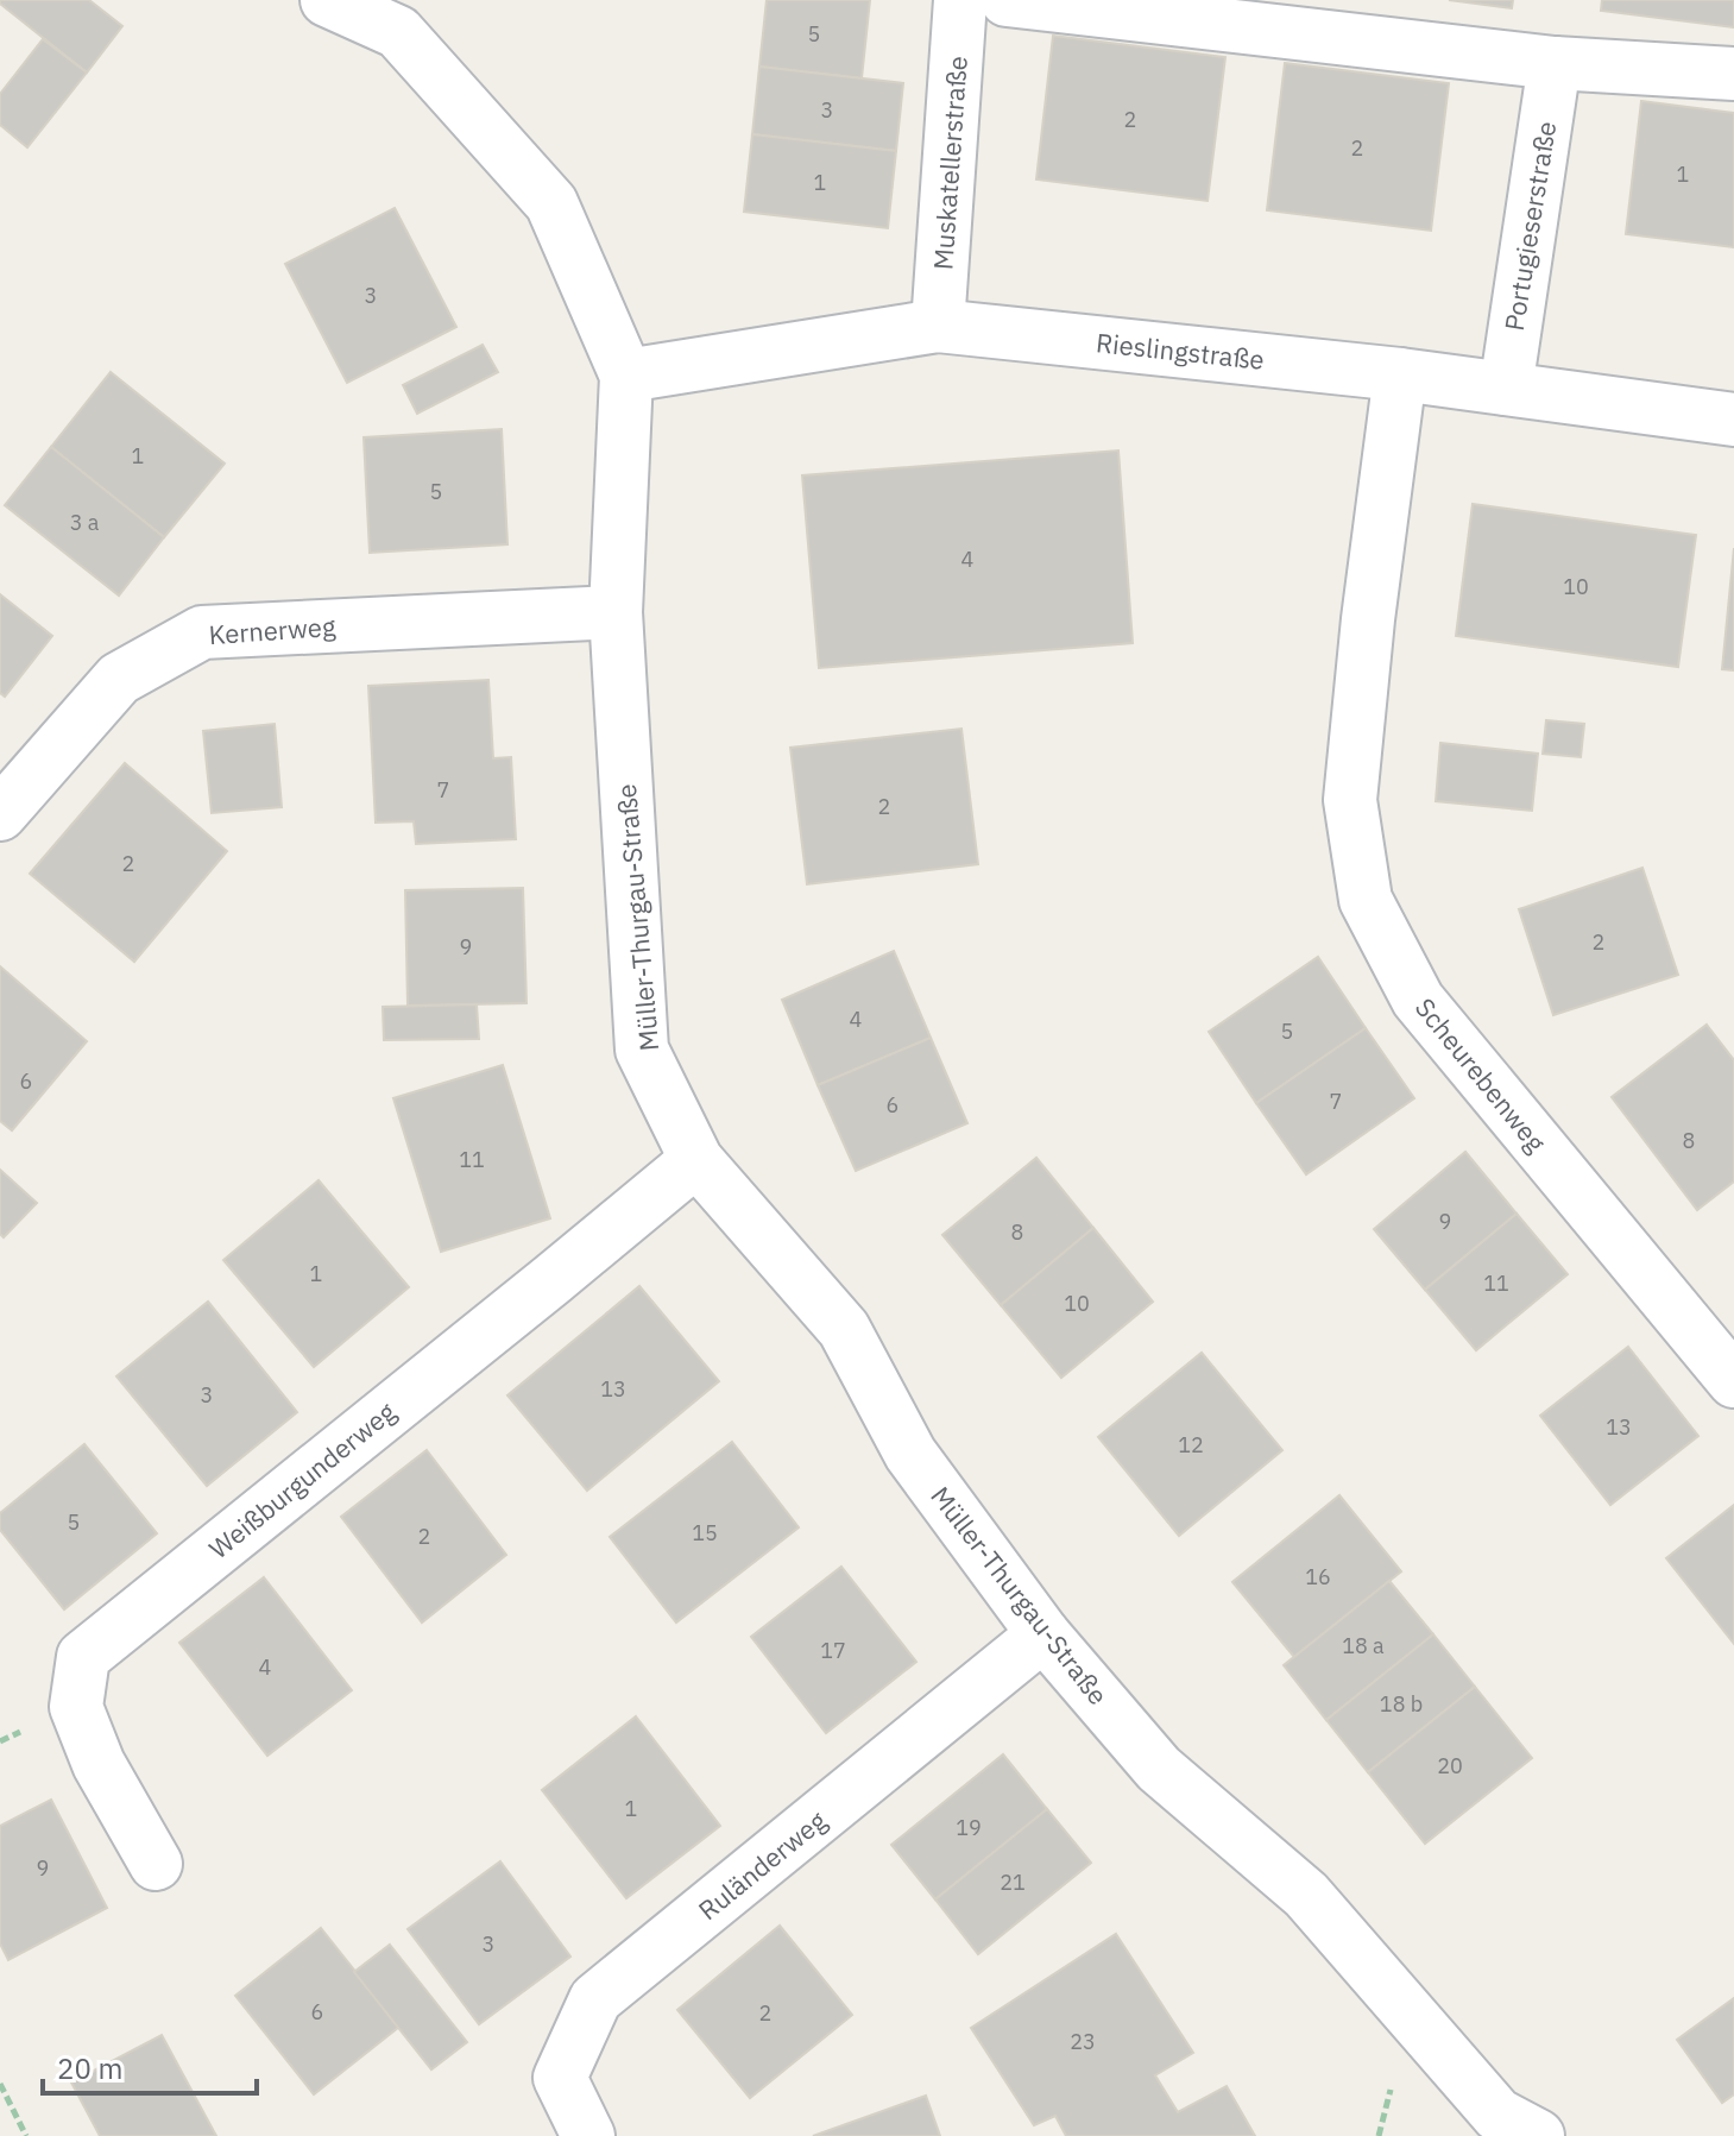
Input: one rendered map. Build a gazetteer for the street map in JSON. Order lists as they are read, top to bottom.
{
  "streets": {
    "street": [
      "Muskatellerstraße",
      "Portugieserstraße",
      "Rieslingstraße",
      "Kernerweg",
      "Müller-Thurgau-Straße",
      "Scheurebenweg",
      "Weißburgunderweg",
      "Ruländerweg"
    ]
  },
  "crossings": [
    ["Muskatellerstraße", "Rieslingstraße"],
    ["Portugieserstraße", "Rieslingstraße"],
    ["Rieslingstraße", "Müller-Thurgau-Straße"],
    ["Rieslingstraße", "Scheurebenweg"],
    ["Kernerweg", "Müller-Thurgau-Straße"],
    ["Müller-Thurgau-Straße", "Weißburgunderweg"],
    ["Müller-Thurgau-Straße", "Ruländerweg"]
  ],
  "house_numbers": [
    "5",
    "3",
    "2",
    "2",
    "1",
    "1",
    "3",
    "1",
    "5",
    "3 a",
    "4",
    "10",
    "7",
    "2",
    "2",
    "2",
    "9",
    "4",
    "5",
    "6",
    "7",
    "6",
    "8",
    "11",
    "9",
    "8",
    "1",
    "11",
    "10",
    "13",
    "3",
    "13",
    "12",
    "5",
    "15",
    "2",
    "16",
    "18 a",
    "17",
    "4",
    "18 b",
    "20",
    "1",
    "19",
    "9",
    "21",
    "3",
    "6",
    "2",
    "23"
  ],
  "scale_bar": "20 m"
}
